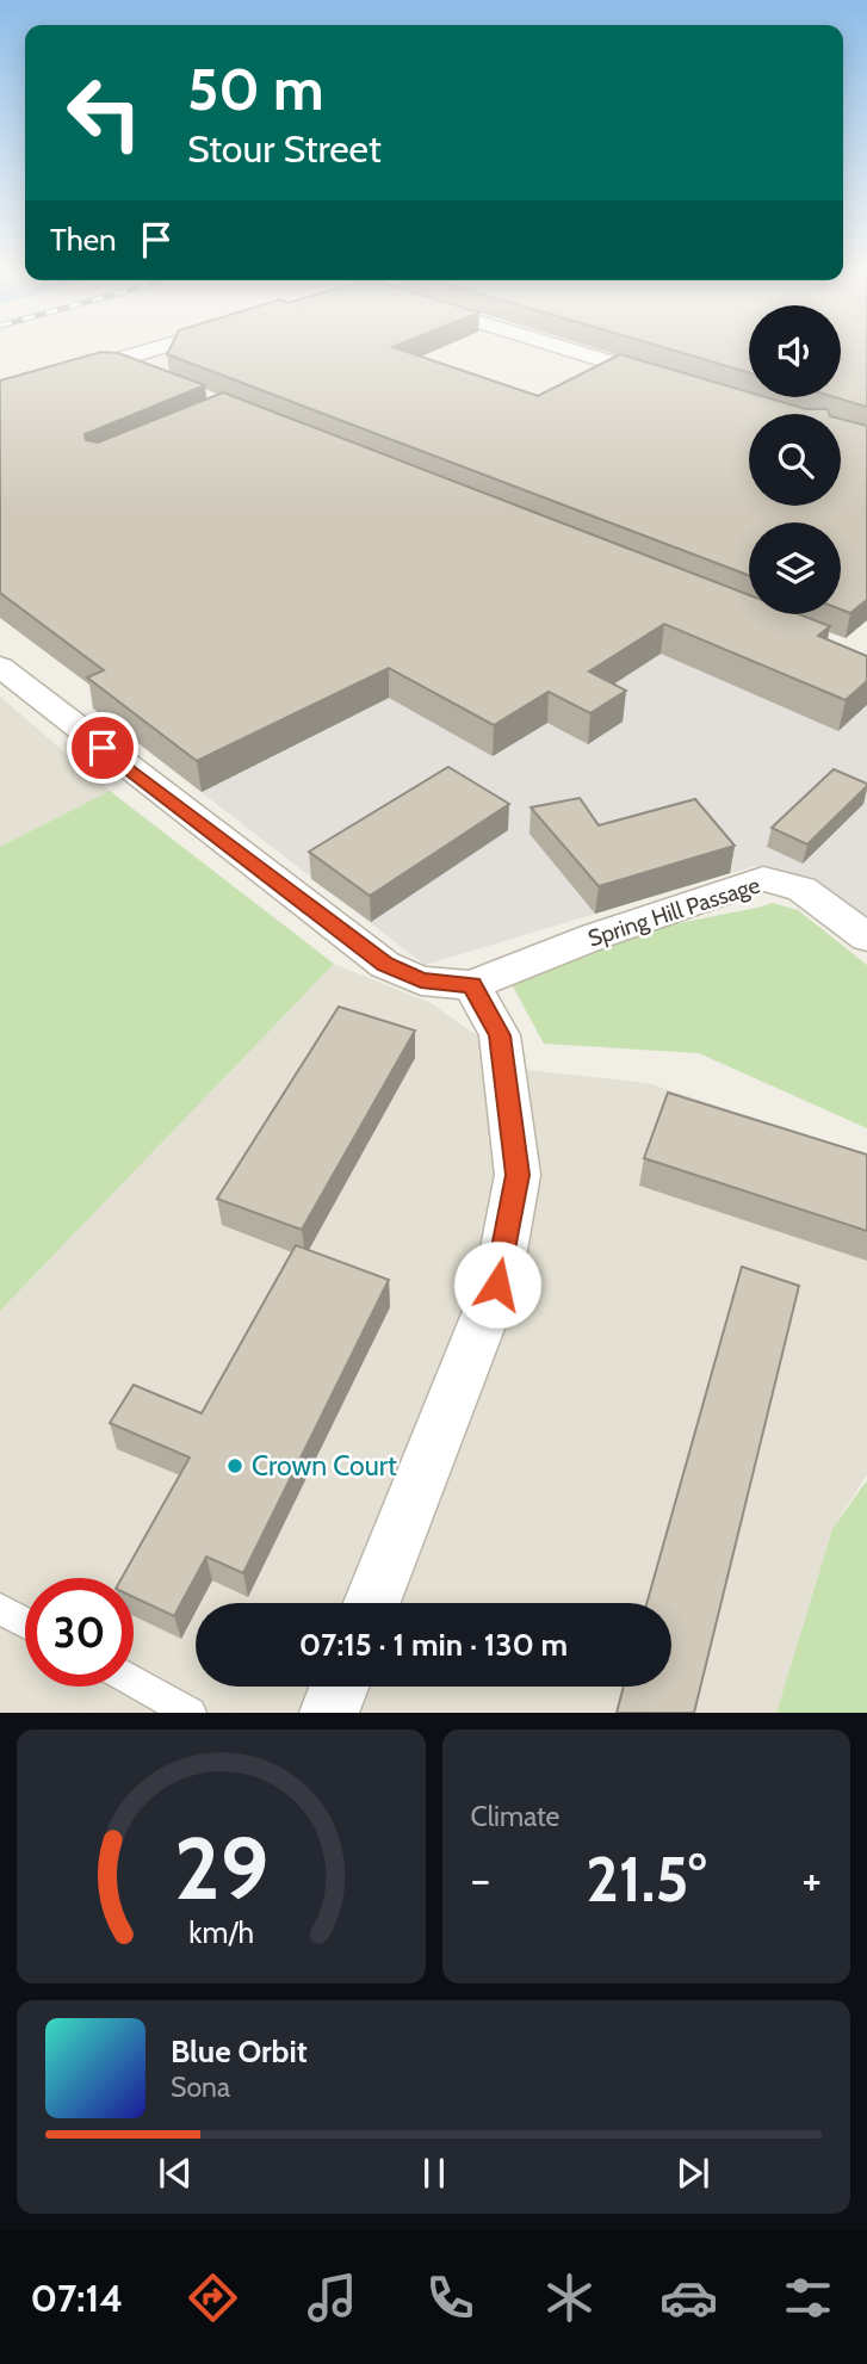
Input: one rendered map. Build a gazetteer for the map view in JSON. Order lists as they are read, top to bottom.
{
  "streets": {
    "street": ["Spring Hill Passage"]
  },
  "places": ["Crown Court"],
  "page": {
    "turn": ["50 m", "Stour Street"],
    "then": "Then",
    "limit": "30",
    "trip": "07:15 · 1 min · 130 m",
    "tile": "Climate",
    "heat": ["−", "21.5°", "+"],
    "song": ["Blue Orbit", "Sona"],
    "tabs": "07:14",
    "gauge": ["29", "km/h"]
  }
}
